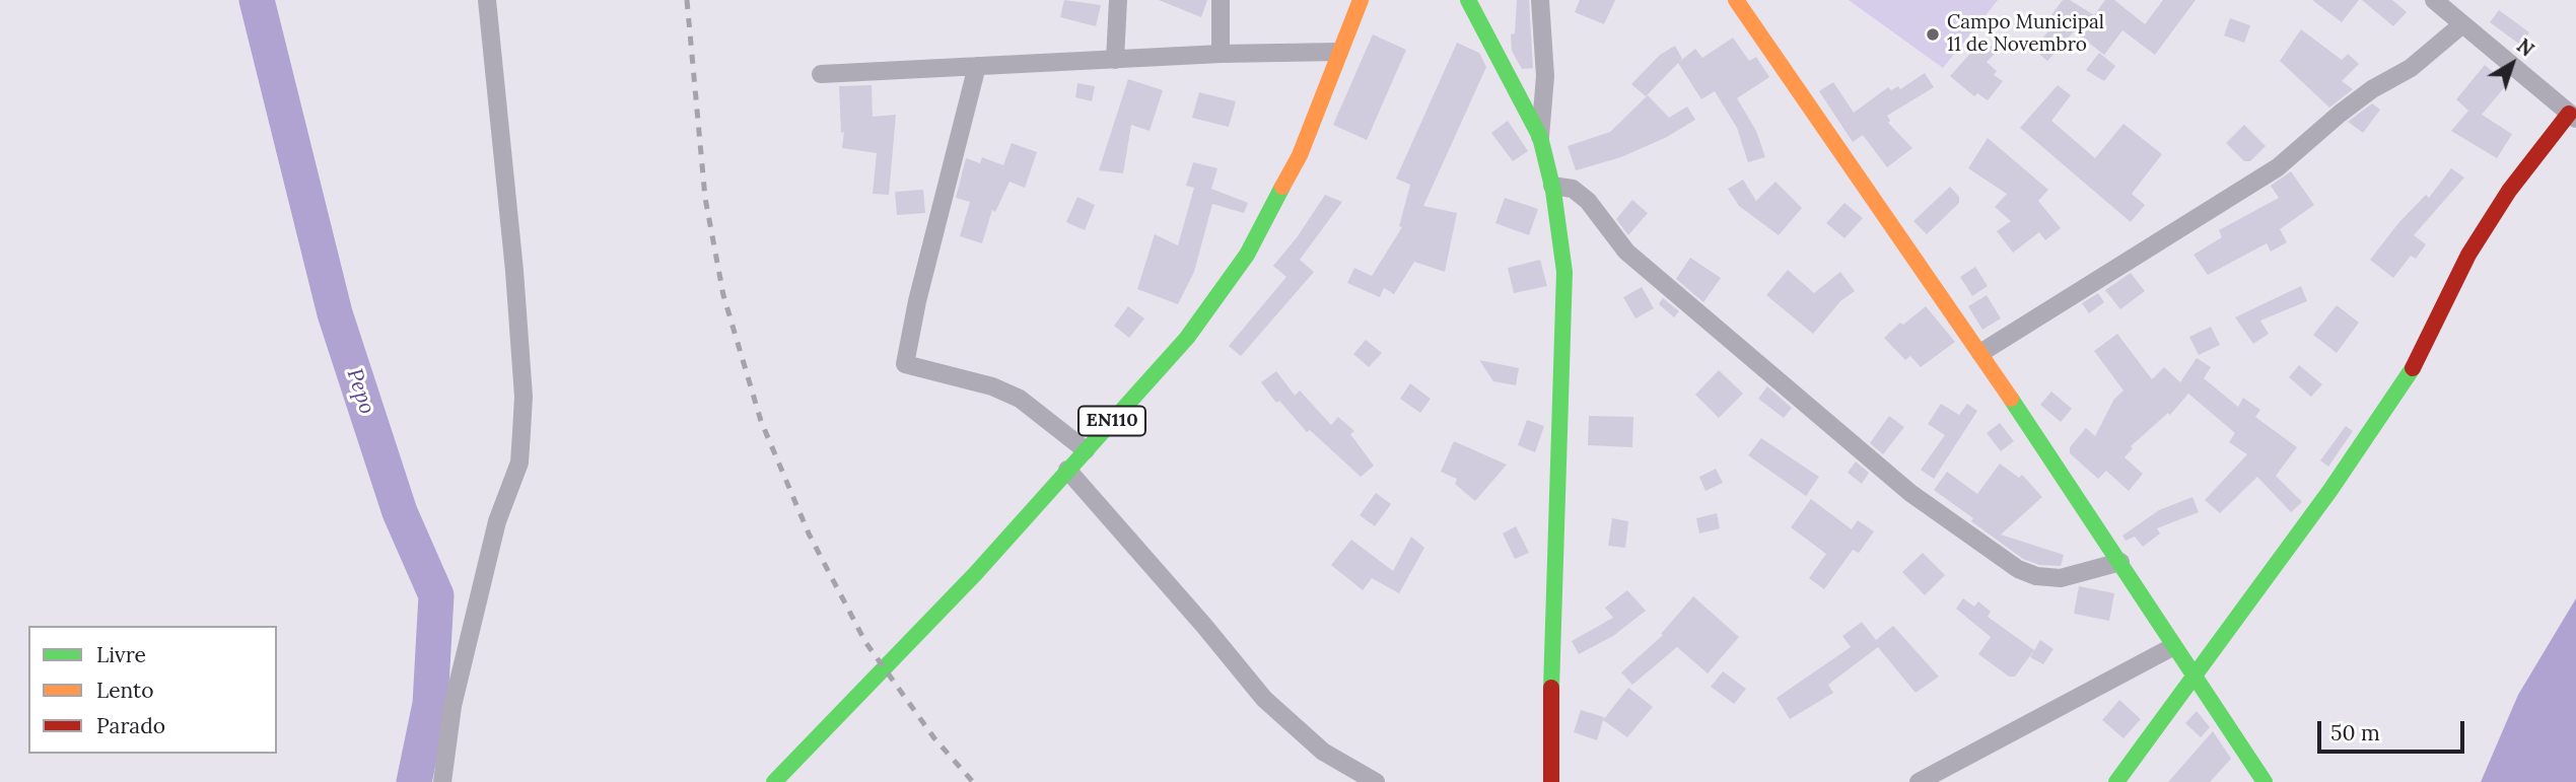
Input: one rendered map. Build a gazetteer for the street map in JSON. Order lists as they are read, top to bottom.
{
  "streets": {
    "street": ["EN110"]
  },
  "water": ["Pepo"],
  "places": ["Campo Municipal 11 de Novembro"],
  "legend": ["Livre", "Lento", "Parado"],
  "scale_bar": "50 m",
  "north": "top right"
}
